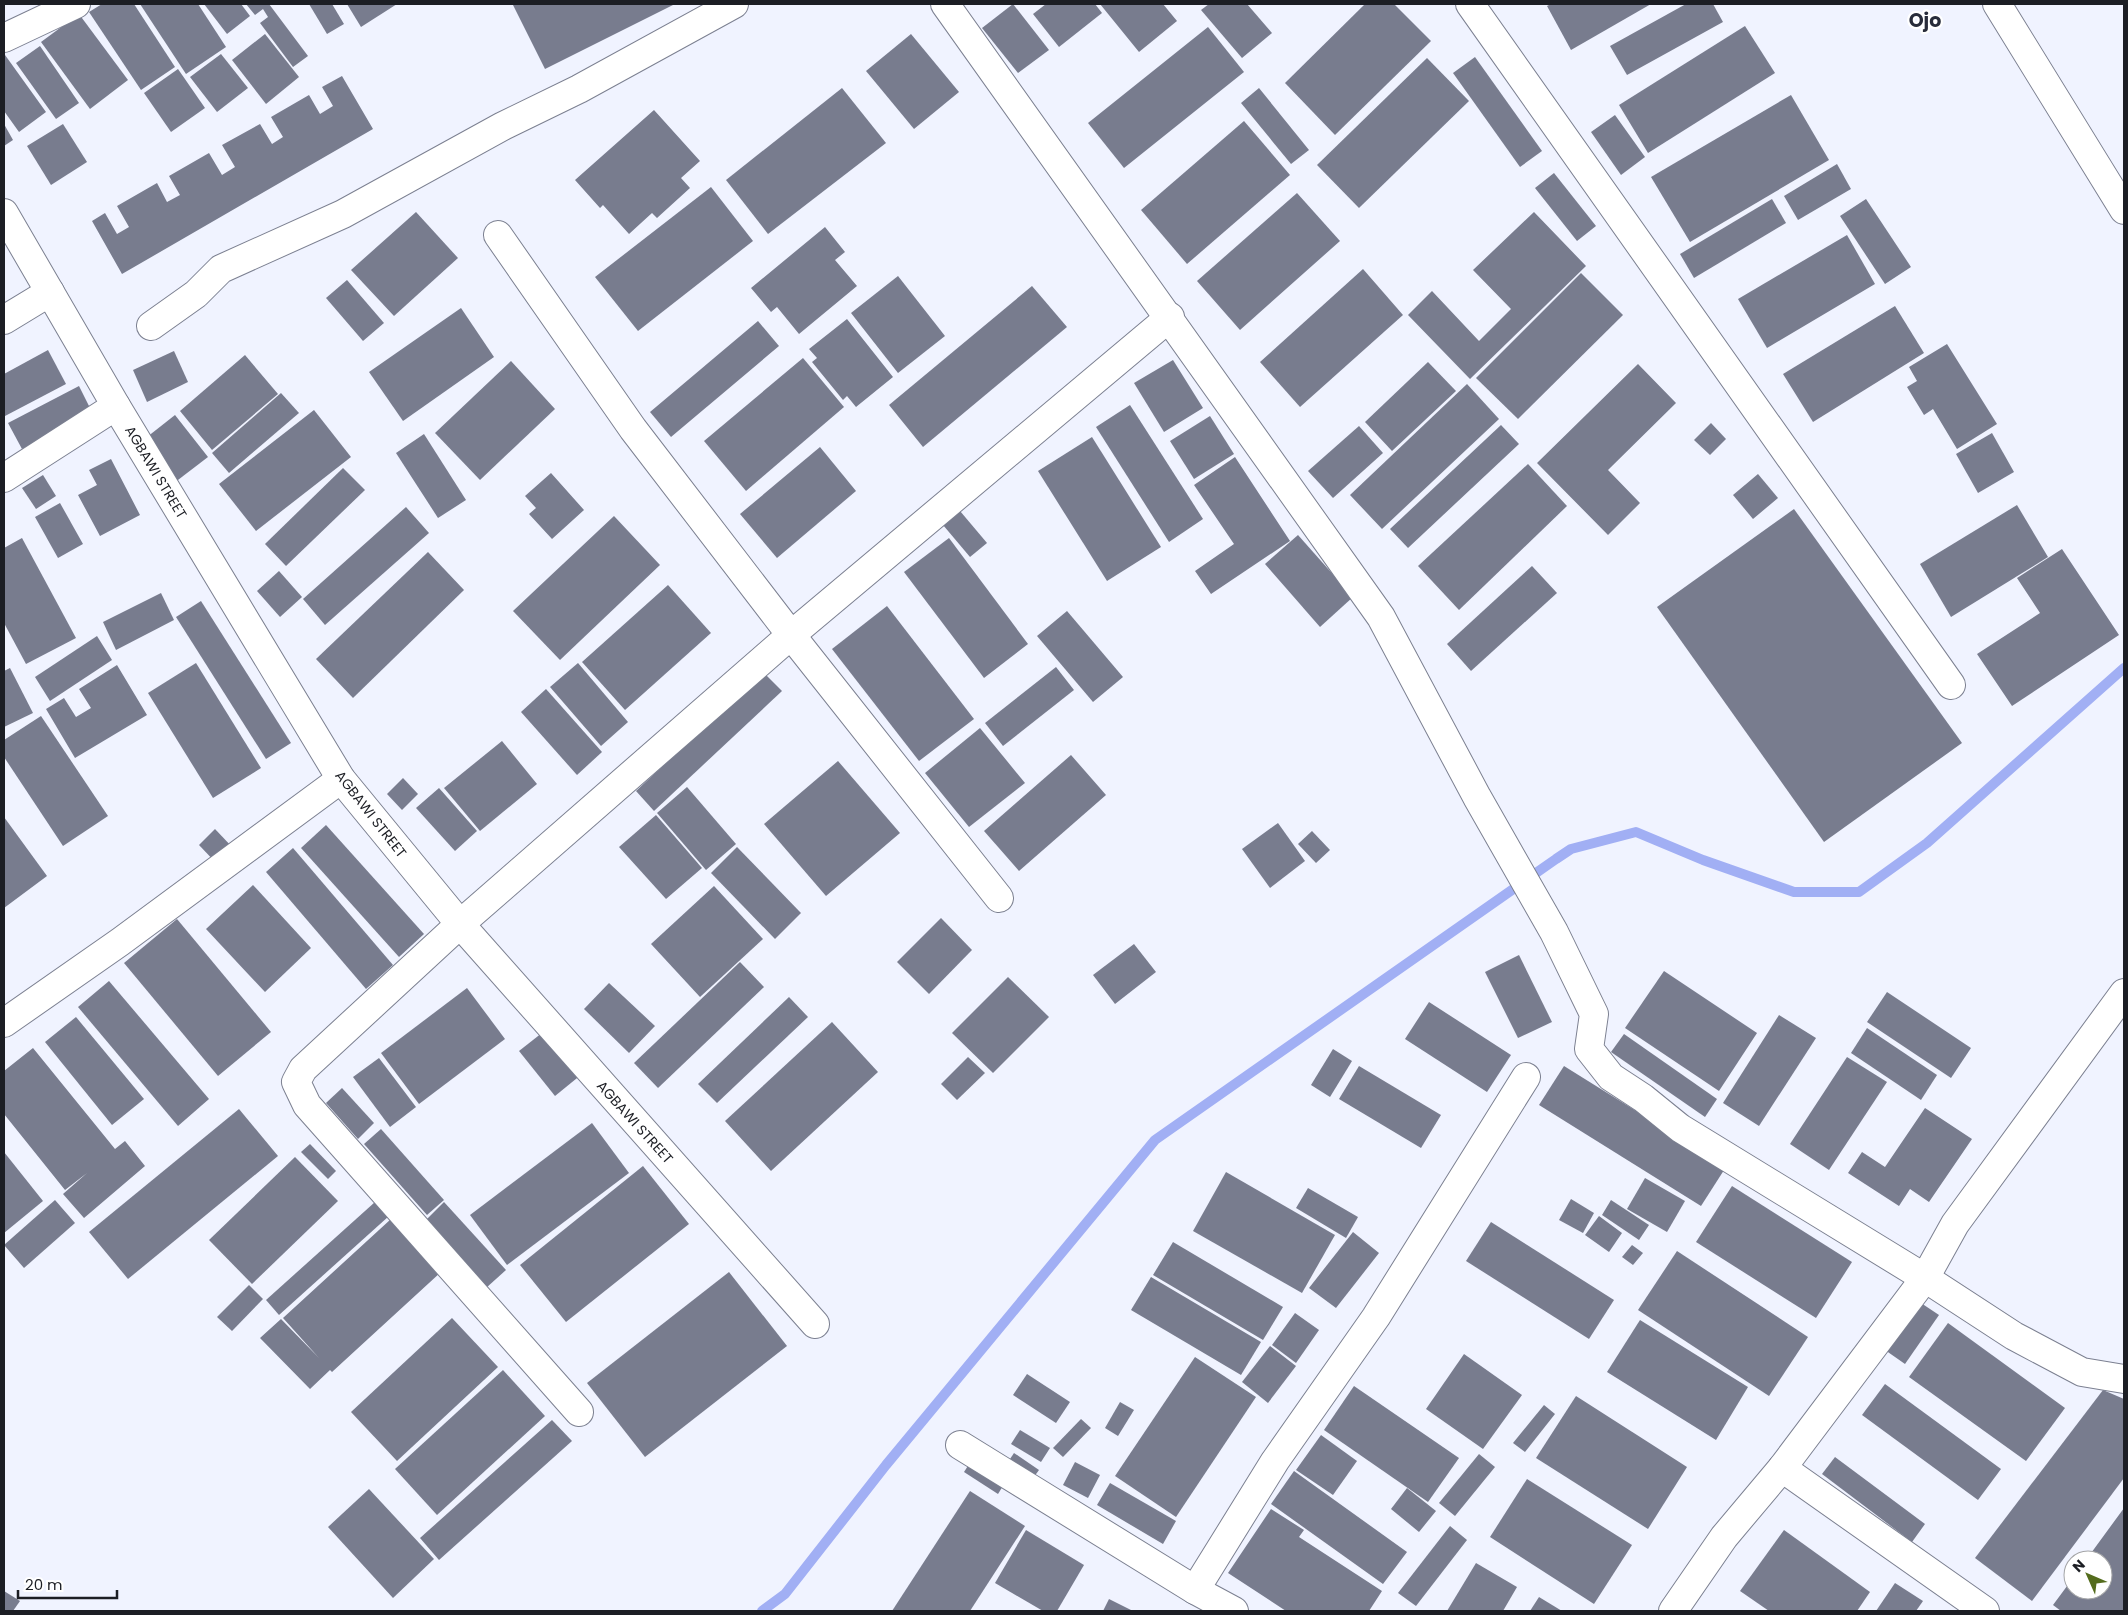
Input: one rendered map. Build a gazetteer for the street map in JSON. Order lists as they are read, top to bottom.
{
  "streets": {
    "street": ["AGBAWI STREET"]
  },
  "districts": ["Ojo"],
  "scale_bar": "20 m",
  "north": "top left"
}
